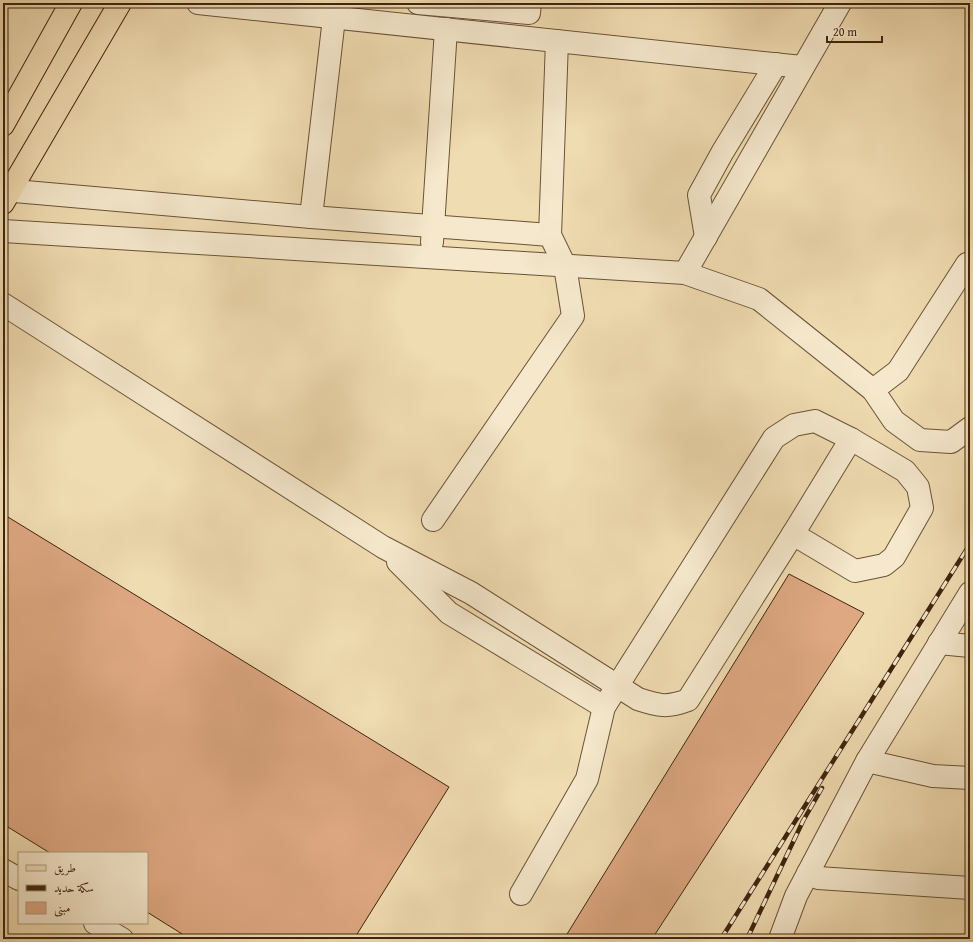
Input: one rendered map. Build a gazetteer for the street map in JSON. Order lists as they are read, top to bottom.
{
  "legend": ["طريق", "سكة حديد", "مبنى"],
  "scale_bar": "20 m"
}
